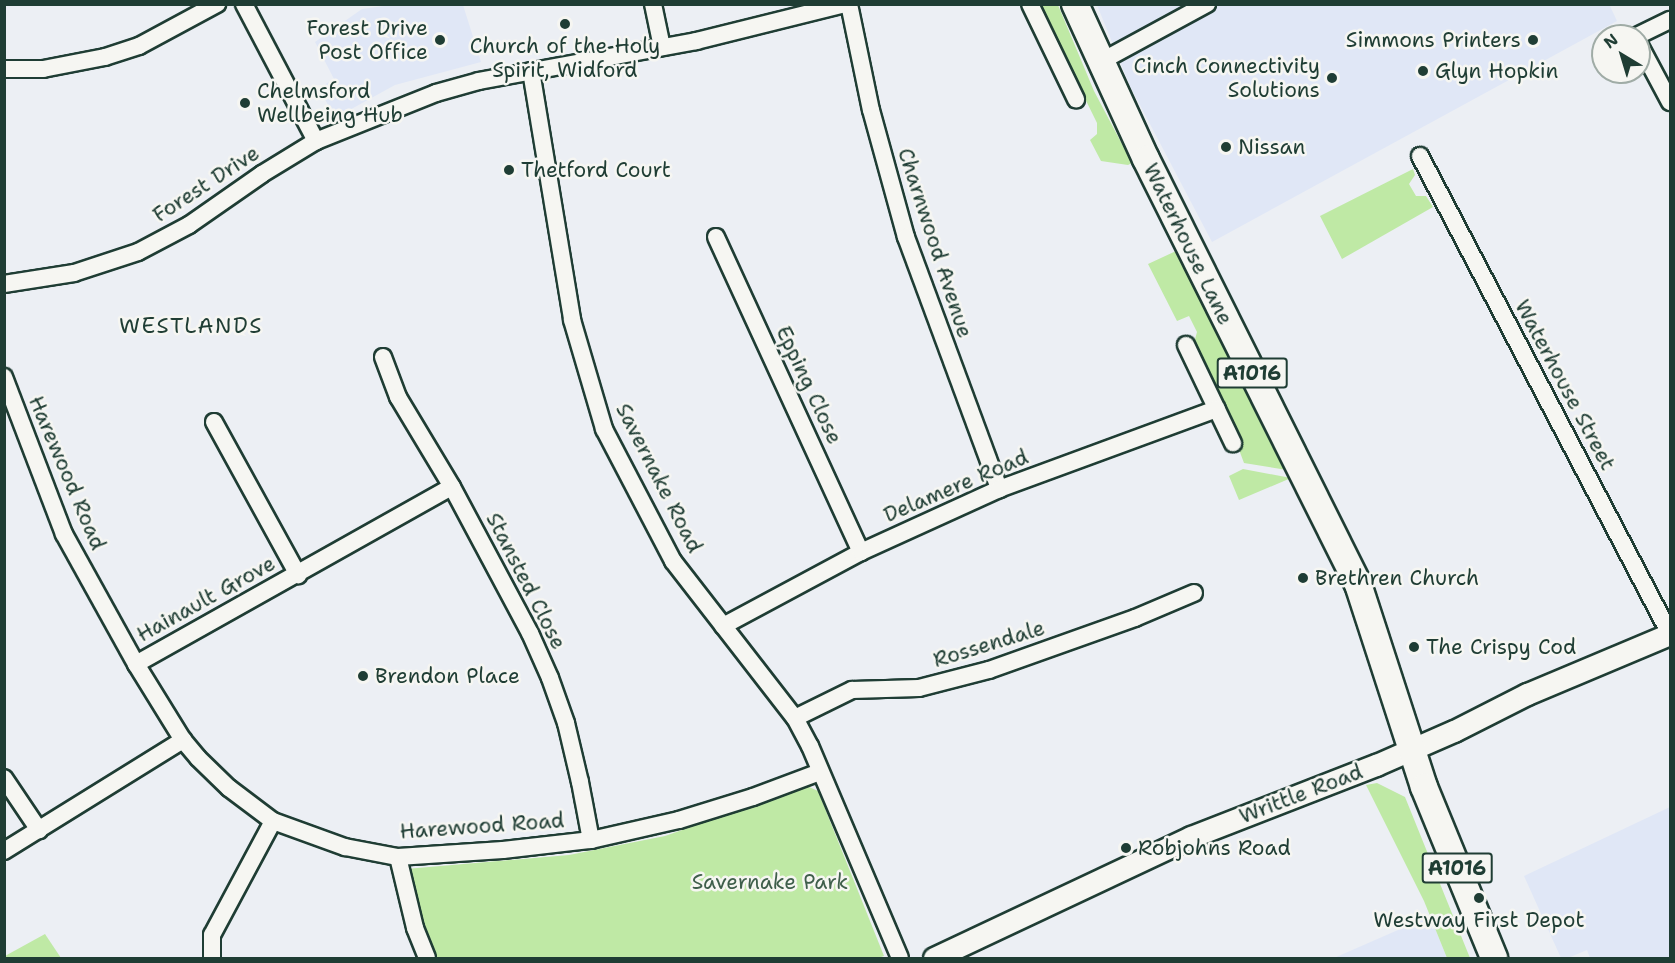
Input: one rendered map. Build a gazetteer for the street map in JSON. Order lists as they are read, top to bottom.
{
  "streets": {
    "main road": ["Waterhouse Lane", "A1016"],
    "street": [
      "Forest Drive",
      "Charnwood Avenue",
      "Epping Close",
      "Waterhouse Street",
      "Harewood Road",
      "Savernake Road",
      "Delamere Road",
      "Stansted Close",
      "Hainault Grove",
      "Rossendale",
      "Writtle Road"
    ]
  },
  "crossings": [
    ["Forest Drive", "Charnwood Avenue"],
    ["Forest Drive", "Savernake Road"],
    ["Charnwood Avenue", "Delamere Road"],
    ["Waterhouse Lane", "A1016"],
    ["Waterhouse Lane", "Writtle Road"],
    ["A1016", "Writtle Road"],
    ["Epping Close", "Delamere Road"],
    ["Waterhouse Street", "Writtle Road"],
    ["Harewood Road", "Savernake Road"],
    ["Harewood Road", "Stansted Close"],
    ["Harewood Road", "Hainault Grove"],
    ["Savernake Road", "Delamere Road"],
    ["Savernake Road", "Rossendale"],
    ["Stansted Close", "Hainault Grove"]
  ],
  "districts": ["WESTLANDS"],
  "parks": ["Savernake Park"],
  "places": [
    "Church of the Holy Spirit, Widford",
    "Forest Drive Post Office",
    "Simmons Printers",
    "Glyn Hopkin",
    "Cinch Connectivity Solutions",
    "Chelmsford Wellbeing Hub",
    "Nissan",
    "Thetford Court",
    "Brethren Church",
    "The Crispy Cod",
    "Brendon Place",
    "Robjohns Road",
    "Westway First Depot"
  ],
  "north": "top left"
}
